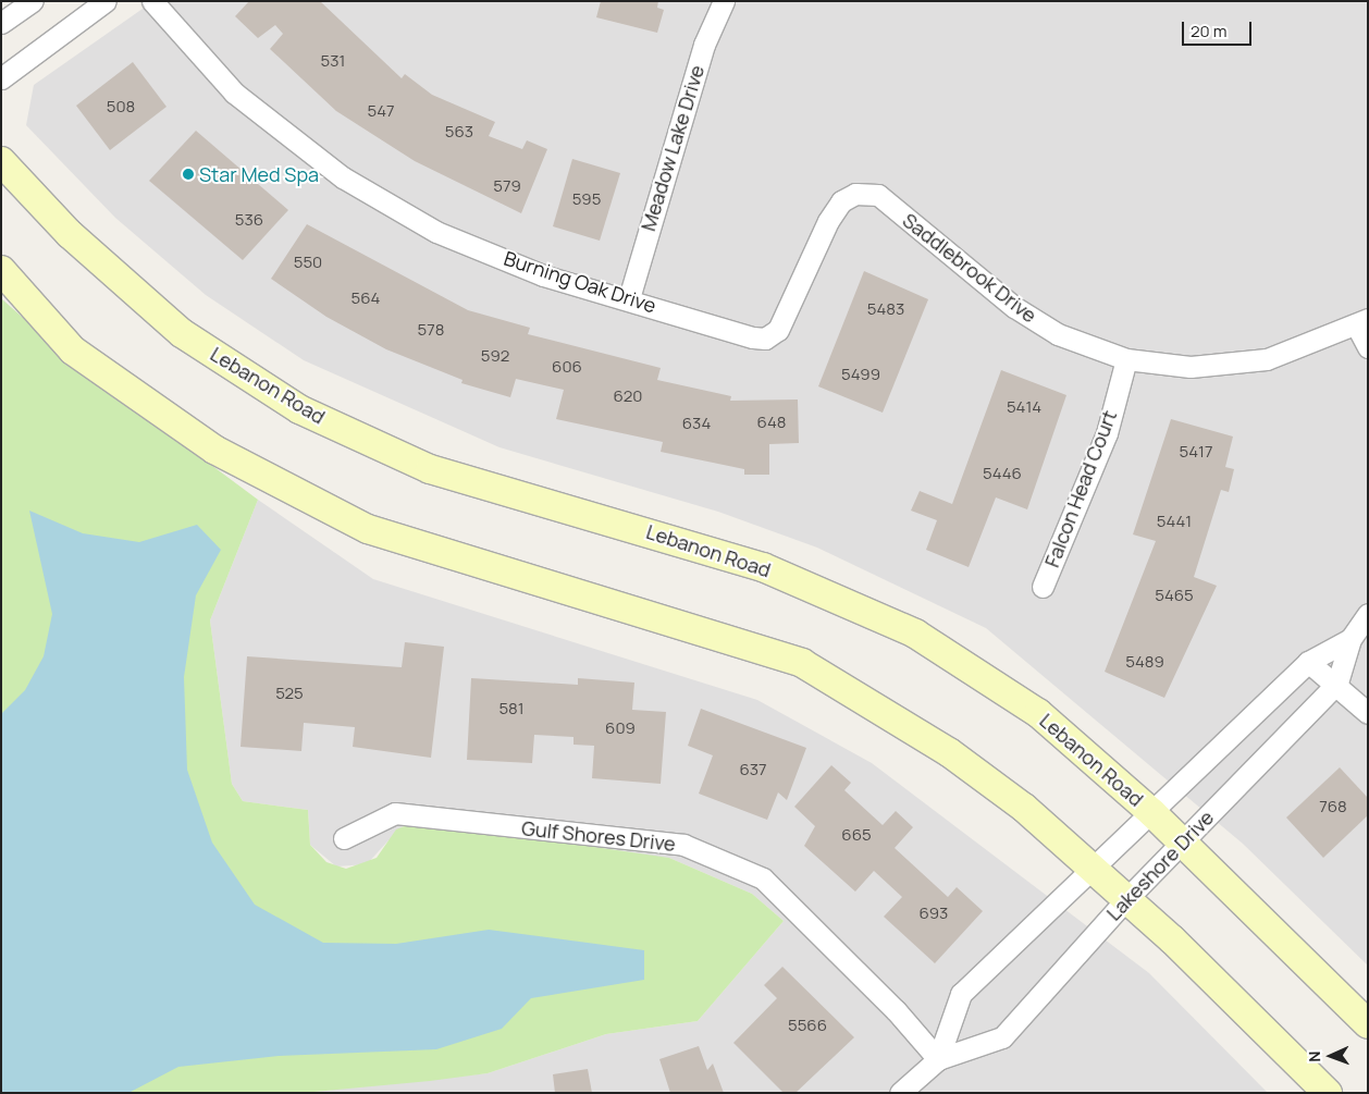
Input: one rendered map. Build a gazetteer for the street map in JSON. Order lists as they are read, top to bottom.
{
  "streets": {
    "main road": ["Lebanon Road"],
    "street": [
      "Meadow Lake Drive",
      "Saddlebrook Drive",
      "Burning Oak Drive",
      "Falcon Head Court",
      "Gulf Shores Drive",
      "Lakeshore Drive"
    ]
  },
  "crossings": [
    ["Meadow Lake Drive", "Burning Oak Drive"],
    ["Saddlebrook Drive", "Burning Oak Drive"],
    ["Saddlebrook Drive", "Falcon Head Court"],
    ["Lebanon Road", "Lakeshore Drive"],
    ["Gulf Shores Drive", "Lakeshore Drive"]
  ],
  "places": ["Star Med Spa"],
  "house_numbers": [
    "531",
    "508",
    "547",
    "563",
    "579",
    "595",
    "536",
    "550",
    "564",
    "5483",
    "578",
    "592",
    "606",
    "5499",
    "620",
    "5414",
    "648",
    "634",
    "5417",
    "5446",
    "5441",
    "5465",
    "5489",
    "525",
    "581",
    "609",
    "637",
    "768",
    "665",
    "693",
    "5566"
  ],
  "scale_bar": "20 m",
  "north": "left"
}
